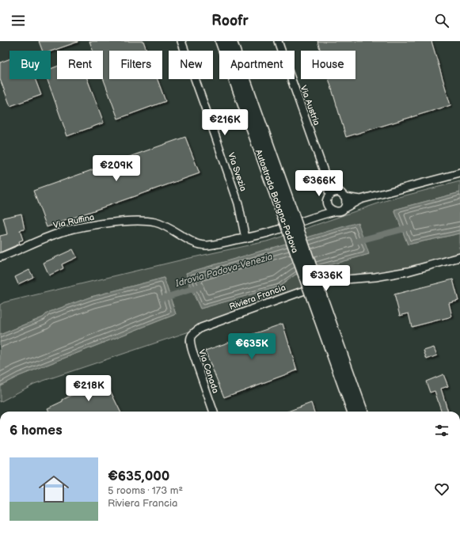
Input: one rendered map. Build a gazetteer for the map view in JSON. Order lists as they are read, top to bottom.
{
  "streets": {
    "highway": ["Autostrada Bologna-Padova"],
    "street": [
      "Via Austria",
      "Via Svezia",
      "Via Ruffina",
      "Riviera Francia",
      "Via Canada"
    ]
  },
  "crossings": [
    ["Via Austria", "Via Ruffina"],
    ["Via Svezia", "Via Ruffina"],
    ["Riviera Francia", "Via Canada"]
  ],
  "water": ["Idrovia Padova-Venezia"],
  "page": {
    "header": "Roofr",
    "chip": [
      "Buy",
      "Rent",
      "Filters",
      "New",
      "Apartment",
      "House"
    ],
    "price": [
      "€216K",
      "€209K",
      "€366K",
      "€336K",
      "€635K",
      "€218K"
    ],
    "heading": "6 homes",
    "list": [
      {
        "name": "€635,000",
        "note": "5 rooms · 173 m² · Riviera Francia"
      }
    ]
  }
}
